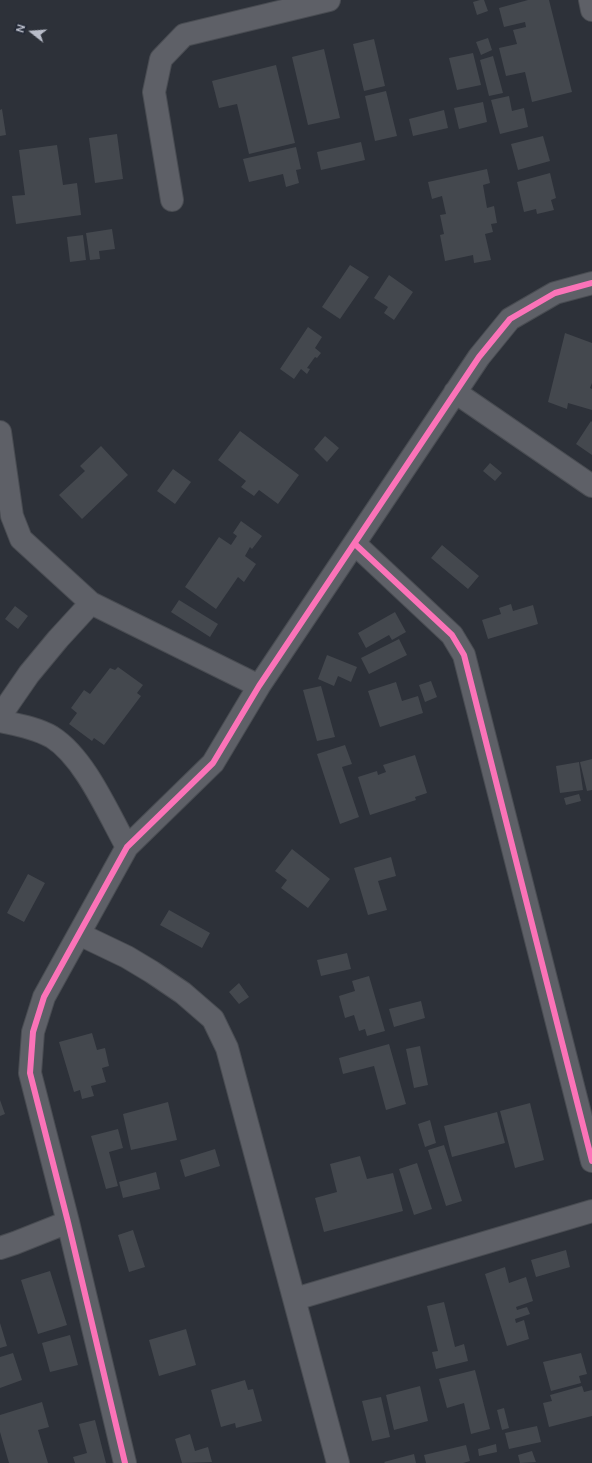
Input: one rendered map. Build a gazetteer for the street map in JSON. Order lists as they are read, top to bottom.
{
  "north": "left"
}
